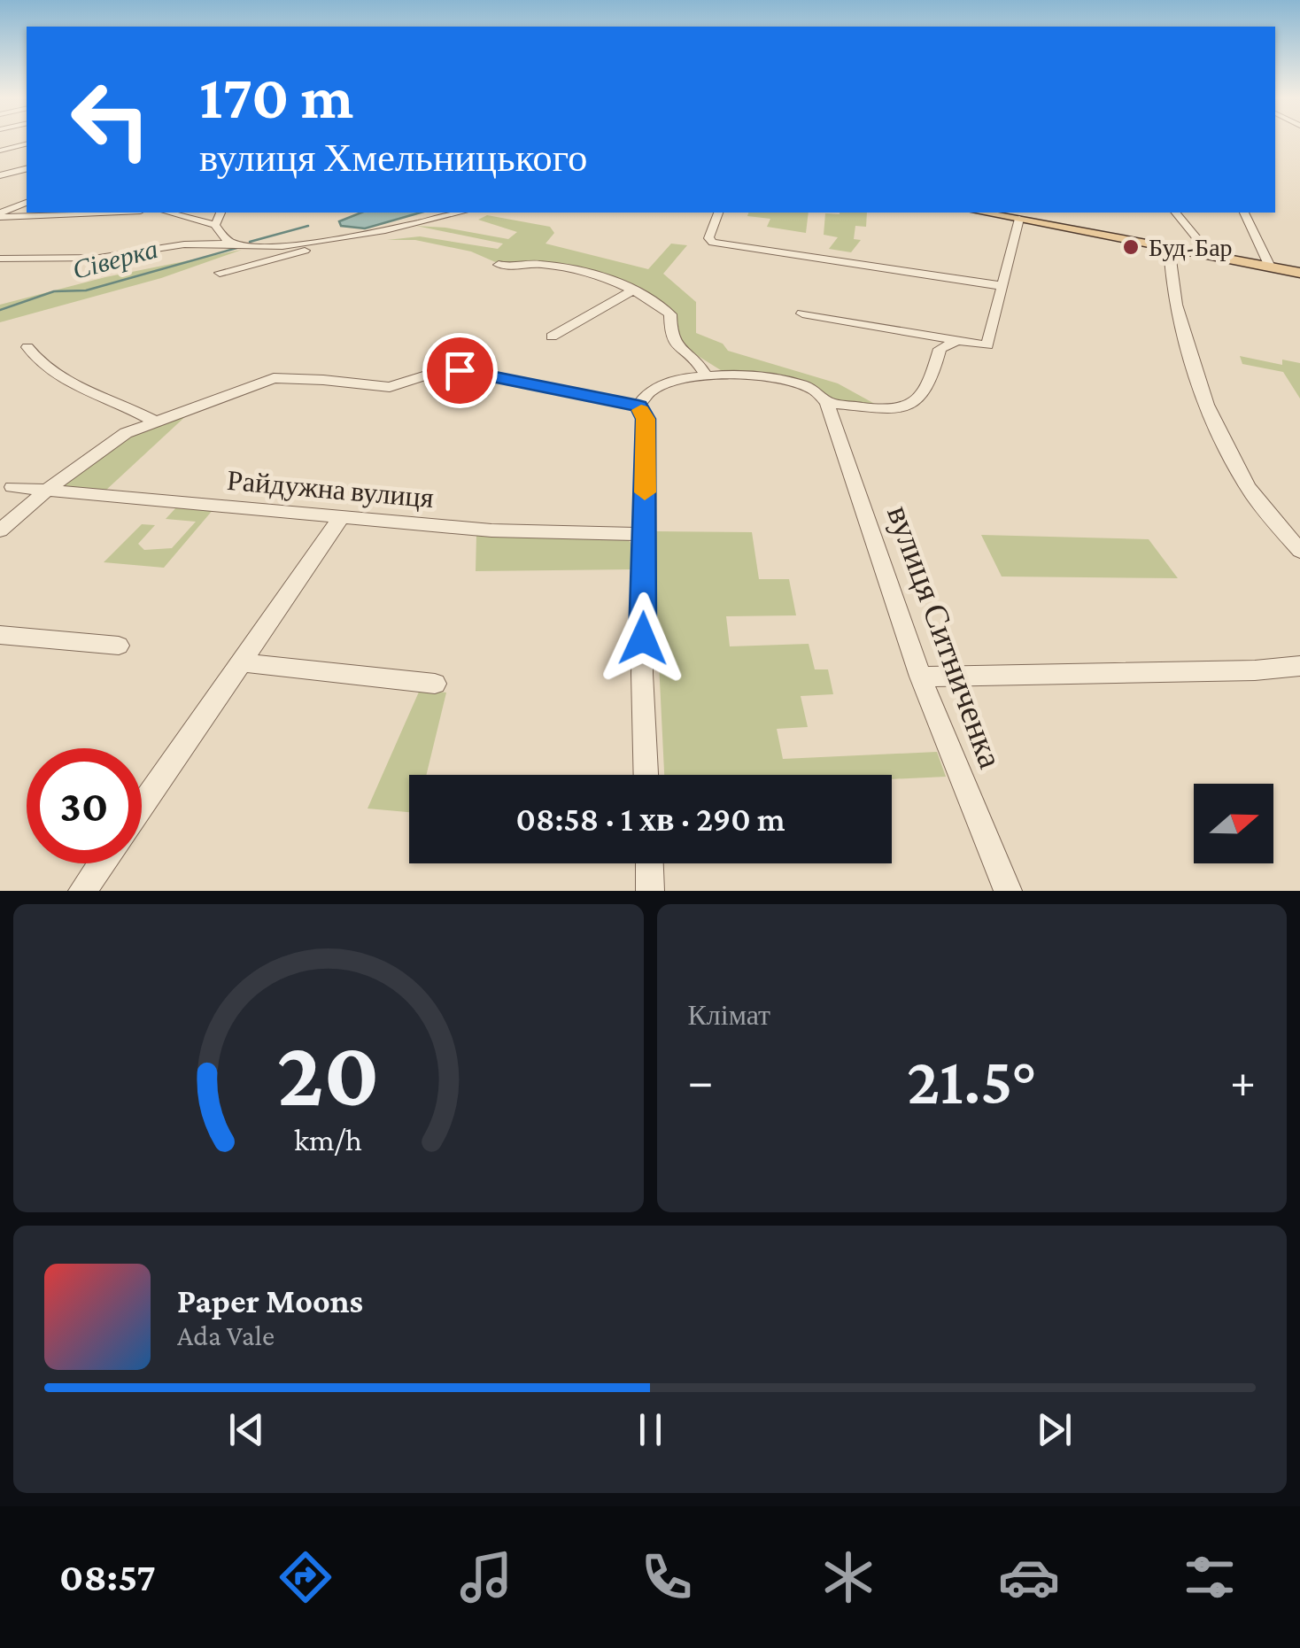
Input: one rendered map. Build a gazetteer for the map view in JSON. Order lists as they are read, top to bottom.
{
  "streets": {
    "street": ["Райдужна вулиця", "вулиця Ситниченка"]
  },
  "water": ["Сіверка"],
  "places": ["Буд-Бар"],
  "north": "right",
  "page": {
    "turn": ["170 m", "вулиця Хмельницького"],
    "limit": "30",
    "trip": "08:58 · 1 хв · 290 m",
    "tile": "Клімат",
    "heat": ["−", "21.5°", "+"],
    "song": ["Paper Moons", "Ada Vale"],
    "tabs": "08:57",
    "gauge": ["20", "km/h"]
  }
}
